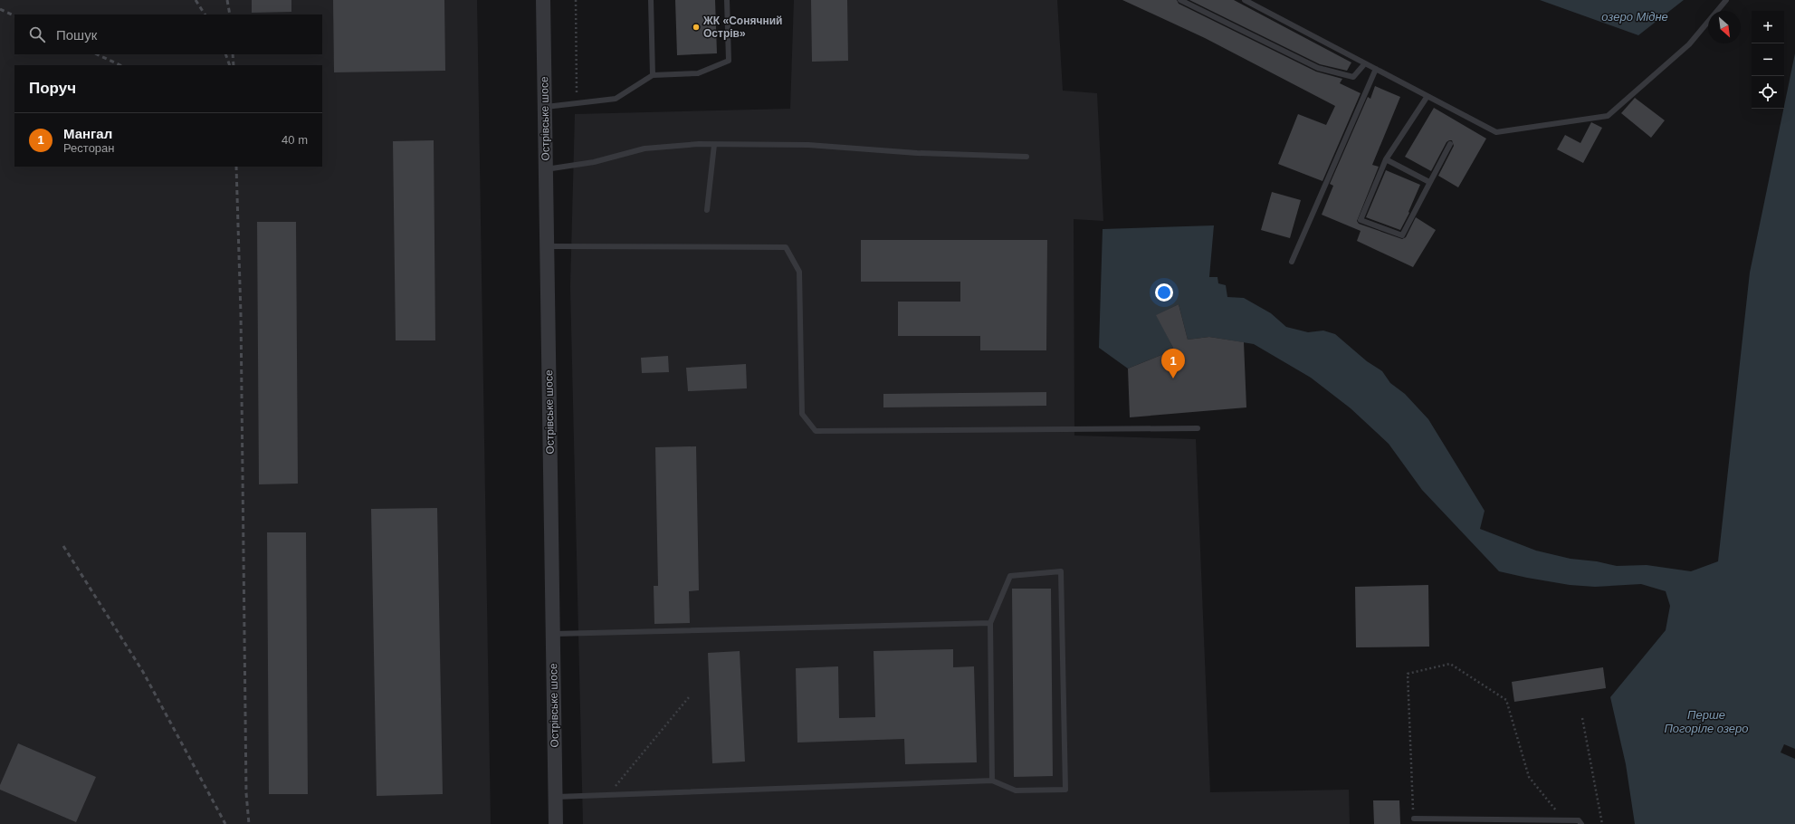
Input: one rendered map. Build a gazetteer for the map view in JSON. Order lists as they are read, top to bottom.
{
  "streets": {
    "street": ["Острівське шосе"]
  },
  "water": ["озеро Мідне", "Перше Погоріле озеро"],
  "places": ["ЖК «Сонячний Острів»"],
  "north": "bottom right",
  "page": {
    "map_buttons": ["+", "−"],
    "search": "Пошук",
    "heading": "Поруч",
    "list": [
      {
        "mark": "1",
        "name": "Мангал",
        "note": "Ресторан",
        "value": "40 m"
      }
    ],
    "pins": "1"
  }
}
